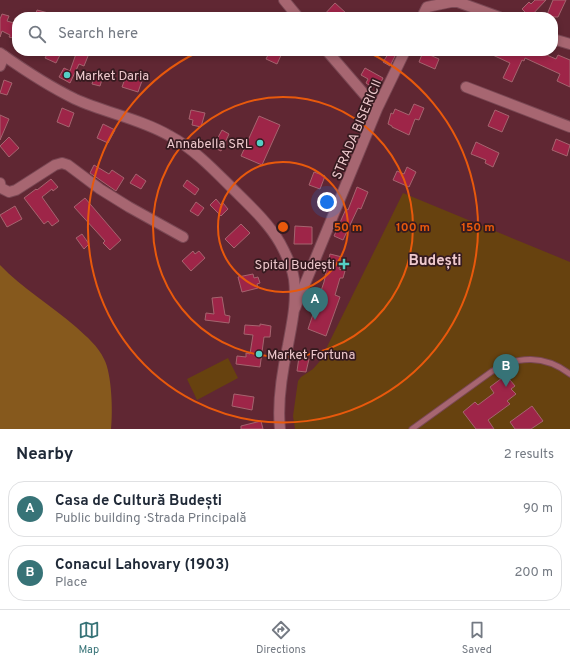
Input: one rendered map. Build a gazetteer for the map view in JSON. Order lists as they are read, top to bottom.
{
  "streets": {
    "street": ["STRADA BISERICII"]
  },
  "districts": ["Budești"],
  "places": {
    "other": ["Market Daria", "Annabella SRL", "Market Fortuna"],
    "health": ["Spital Budești"]
  },
  "page": {
    "search": "Search here",
    "pins": ["A", "B"],
    "heading": ["Nearby", "2 results"],
    "list": [
      {
        "mark": "A",
        "name": "Casa de Cultură Budești",
        "note": "Public building · Strada Principală",
        "value": "90 m"
      },
      {
        "mark": "B",
        "name": "Conacul Lahovary (1903)",
        "note": "Place",
        "value": "200 m"
      }
    ],
    "nav": ["Map", "Directions", "Saved"]
  },
  "rings": ["50 m", "100 m", "150 m"]
}
